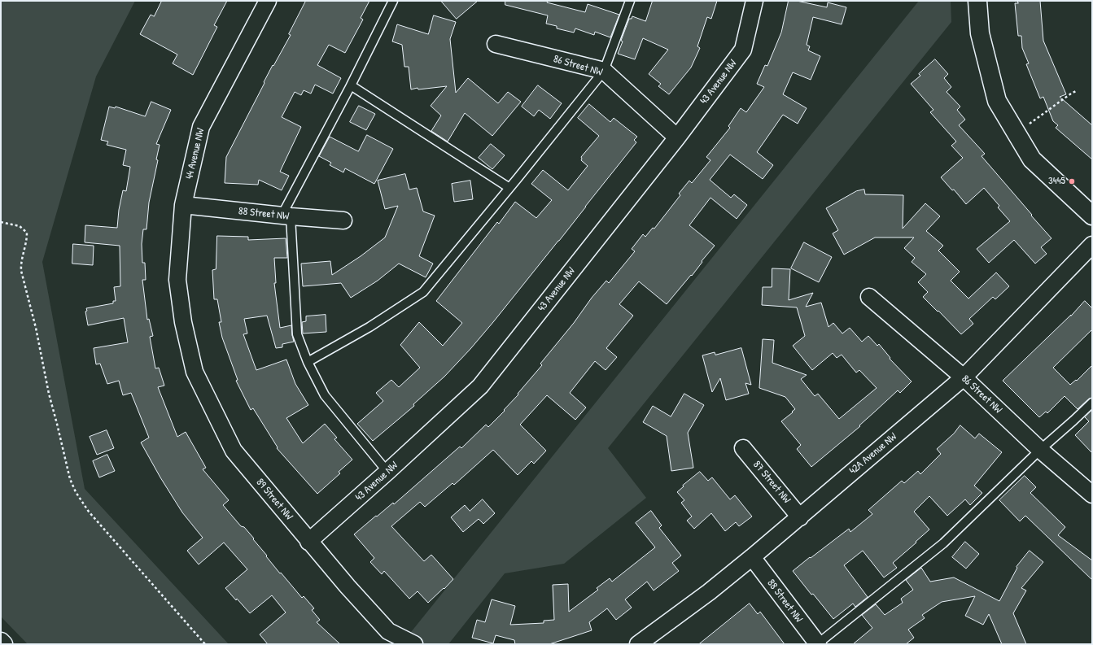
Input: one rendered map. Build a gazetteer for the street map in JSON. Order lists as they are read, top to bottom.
{
  "streets": {
    "street": [
      "86 Street NW",
      "43 Avenue NW",
      "44 Avenue NW",
      "88 Street NW",
      "42A Avenue NW",
      "87 Street NW",
      "89 Street NW"
    ]
  },
  "crossings": [
    ["86 Street NW", "43 Avenue NW"],
    ["86 Street NW", "42A Avenue NW"],
    ["43 Avenue NW", "89 Street NW"],
    ["44 Avenue NW", "88 Street NW"],
    ["44 Avenue NW", "89 Street NW"],
    ["88 Street NW", "42A Avenue NW"],
    ["42A Avenue NW", "87 Street NW"]
  ],
  "places": ["3445"]
}
